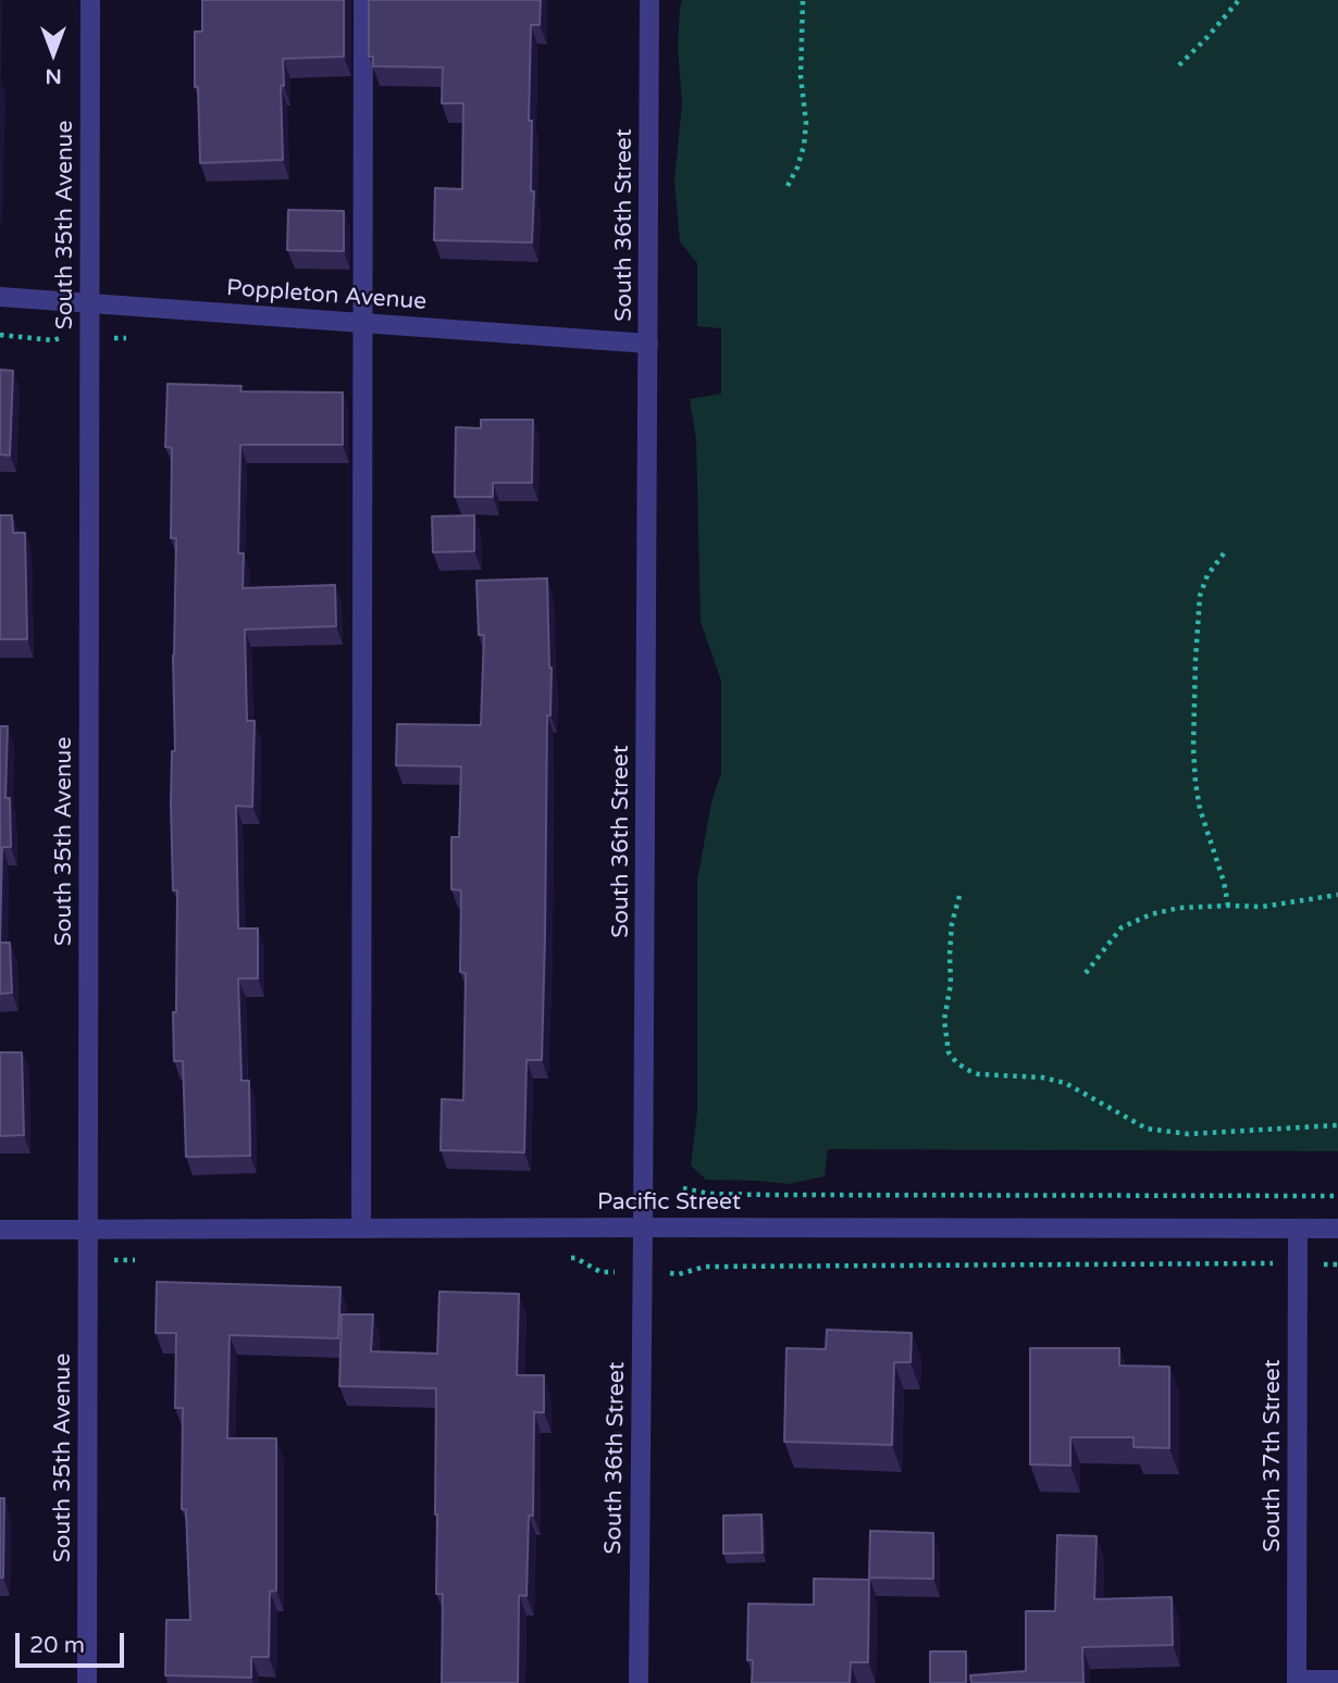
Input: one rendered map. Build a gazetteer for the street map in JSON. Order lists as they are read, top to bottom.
{
  "streets": {
    "street": [
      "South 35th Avenue",
      "South 36th Street",
      "Poppleton Avenue",
      "Pacific Street",
      "South 37th Street"
    ]
  },
  "crossings": [
    ["South 35th Avenue", "Poppleton Avenue"],
    ["South 35th Avenue", "Pacific Street"],
    ["South 36th Street", "Poppleton Avenue"],
    ["South 36th Street", "Pacific Street"],
    ["Pacific Street", "South 37th Street"]
  ],
  "scale_bar": "20 m",
  "north": "bottom"
}
